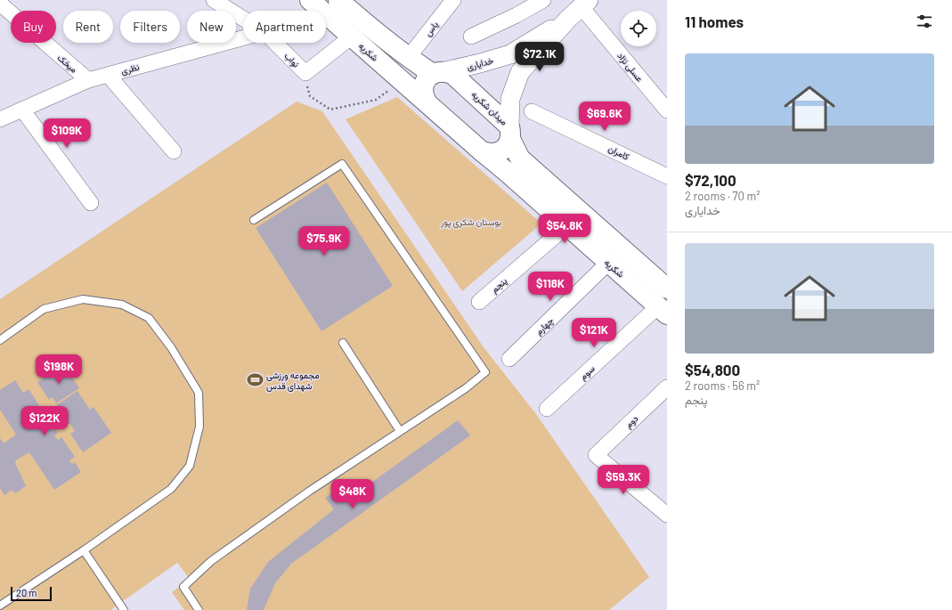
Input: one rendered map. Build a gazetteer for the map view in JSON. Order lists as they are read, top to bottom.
{
  "streets": {
    "main road": ["شکریه", "میدان شکریه"],
    "street": [
      "یاس",
      "نواب",
      "میخک",
      "خدایاری",
      "عسلی نژاد",
      "نظری",
      "کامران",
      "پنجم",
      "چهارم",
      "سوم",
      "دوم"
    ]
  },
  "crossings": [
    ["شکریه", "نواب"],
    ["شکریه", "پنجم"],
    ["شکریه", "چهارم"],
    ["شکریه", "سوم"],
    ["میخک", "نظری"],
    ["خدایاری", "عسلی نژاد"],
    ["خدایاری", "میدان شکریه"]
  ],
  "parks": ["بوستان شکری پور"],
  "places": {
    "sports": ["مجموعه ورزشی شهدای قدس"]
  },
  "scale_bar": "20 m",
  "page": {
    "heading": "11 homes",
    "chip": [
      "Buy",
      "Rent",
      "Filters",
      "New",
      "Apartment"
    ],
    "price": [
      "$72.1K",
      "$69.6K",
      "$109K",
      "$54.8K",
      "$75.9K",
      "$118K",
      "$121K",
      "$198K",
      "$122K",
      "$59.3K",
      "$48K"
    ],
    "list": [
      {
        "name": "$72,100",
        "note": "2 rooms · 70 m² · خدایاری"
      },
      {
        "name": "$54,800",
        "note": "2 rooms · 56 m² · پنجم"
      }
    ],
    "scale": "20 m"
  }
}
